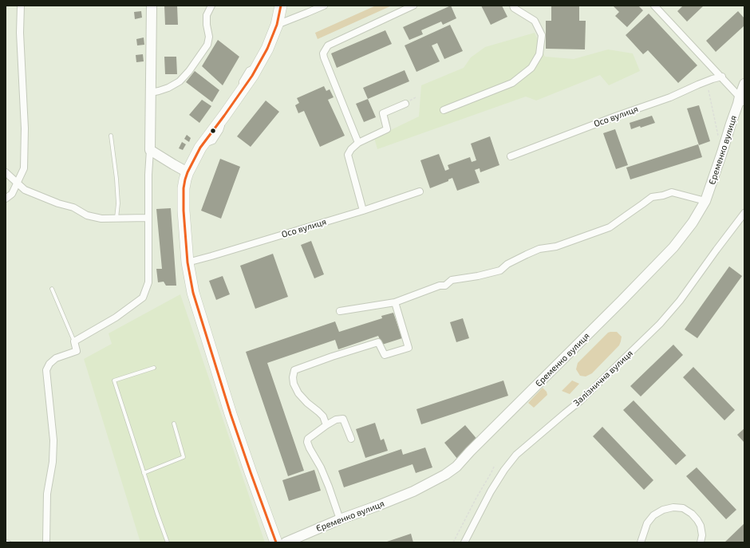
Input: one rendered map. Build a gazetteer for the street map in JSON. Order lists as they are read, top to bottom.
{
  "streets": {
    "street": ["Осо вулиця", "Єременко вулиця", "Залізнична вулиця"]
  }
}
